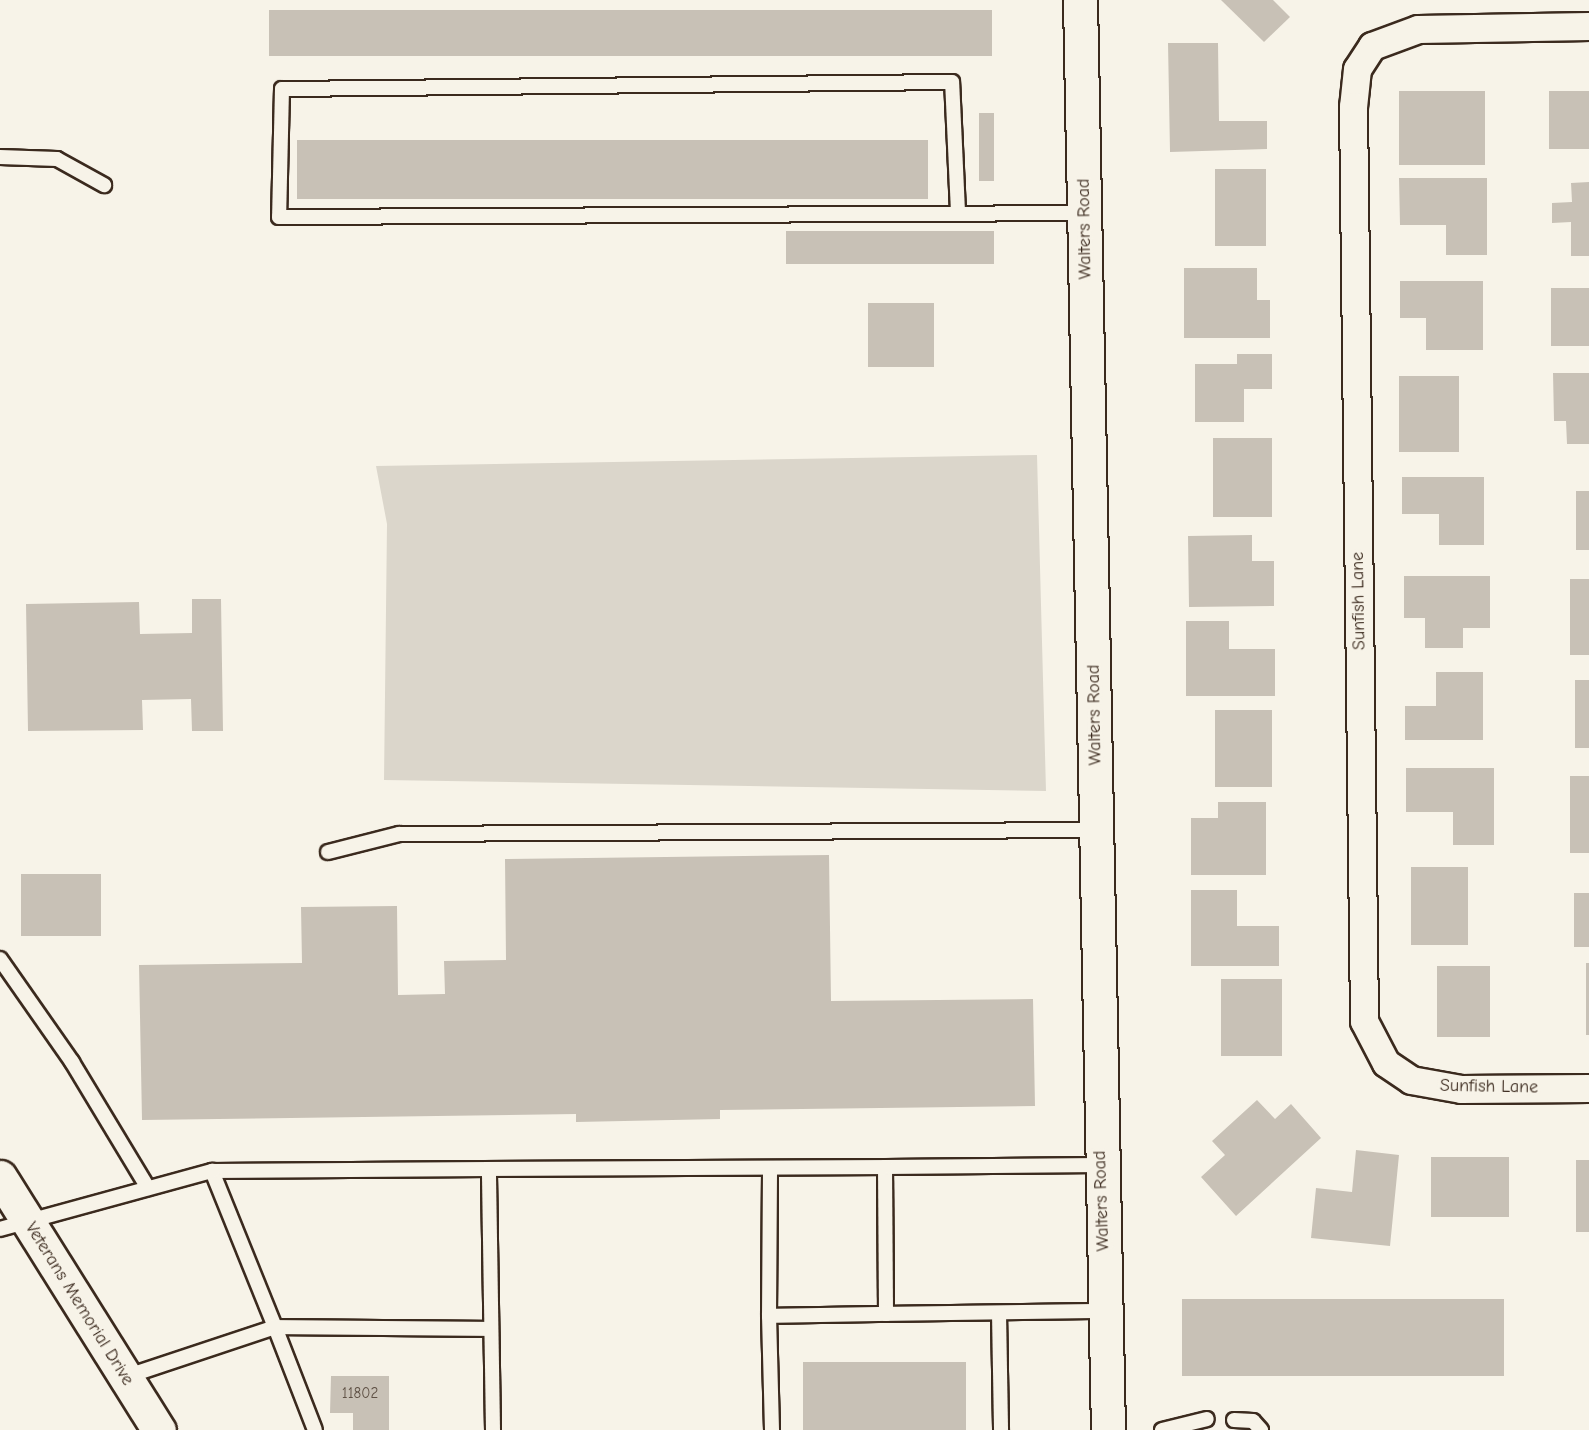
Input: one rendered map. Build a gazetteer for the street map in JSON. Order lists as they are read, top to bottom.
{
  "streets": {
    "street": ["Walters Road", "Sunfish Lane", "Veterans Memorial Drive"]
  },
  "house_numbers": ["11802"]
}
